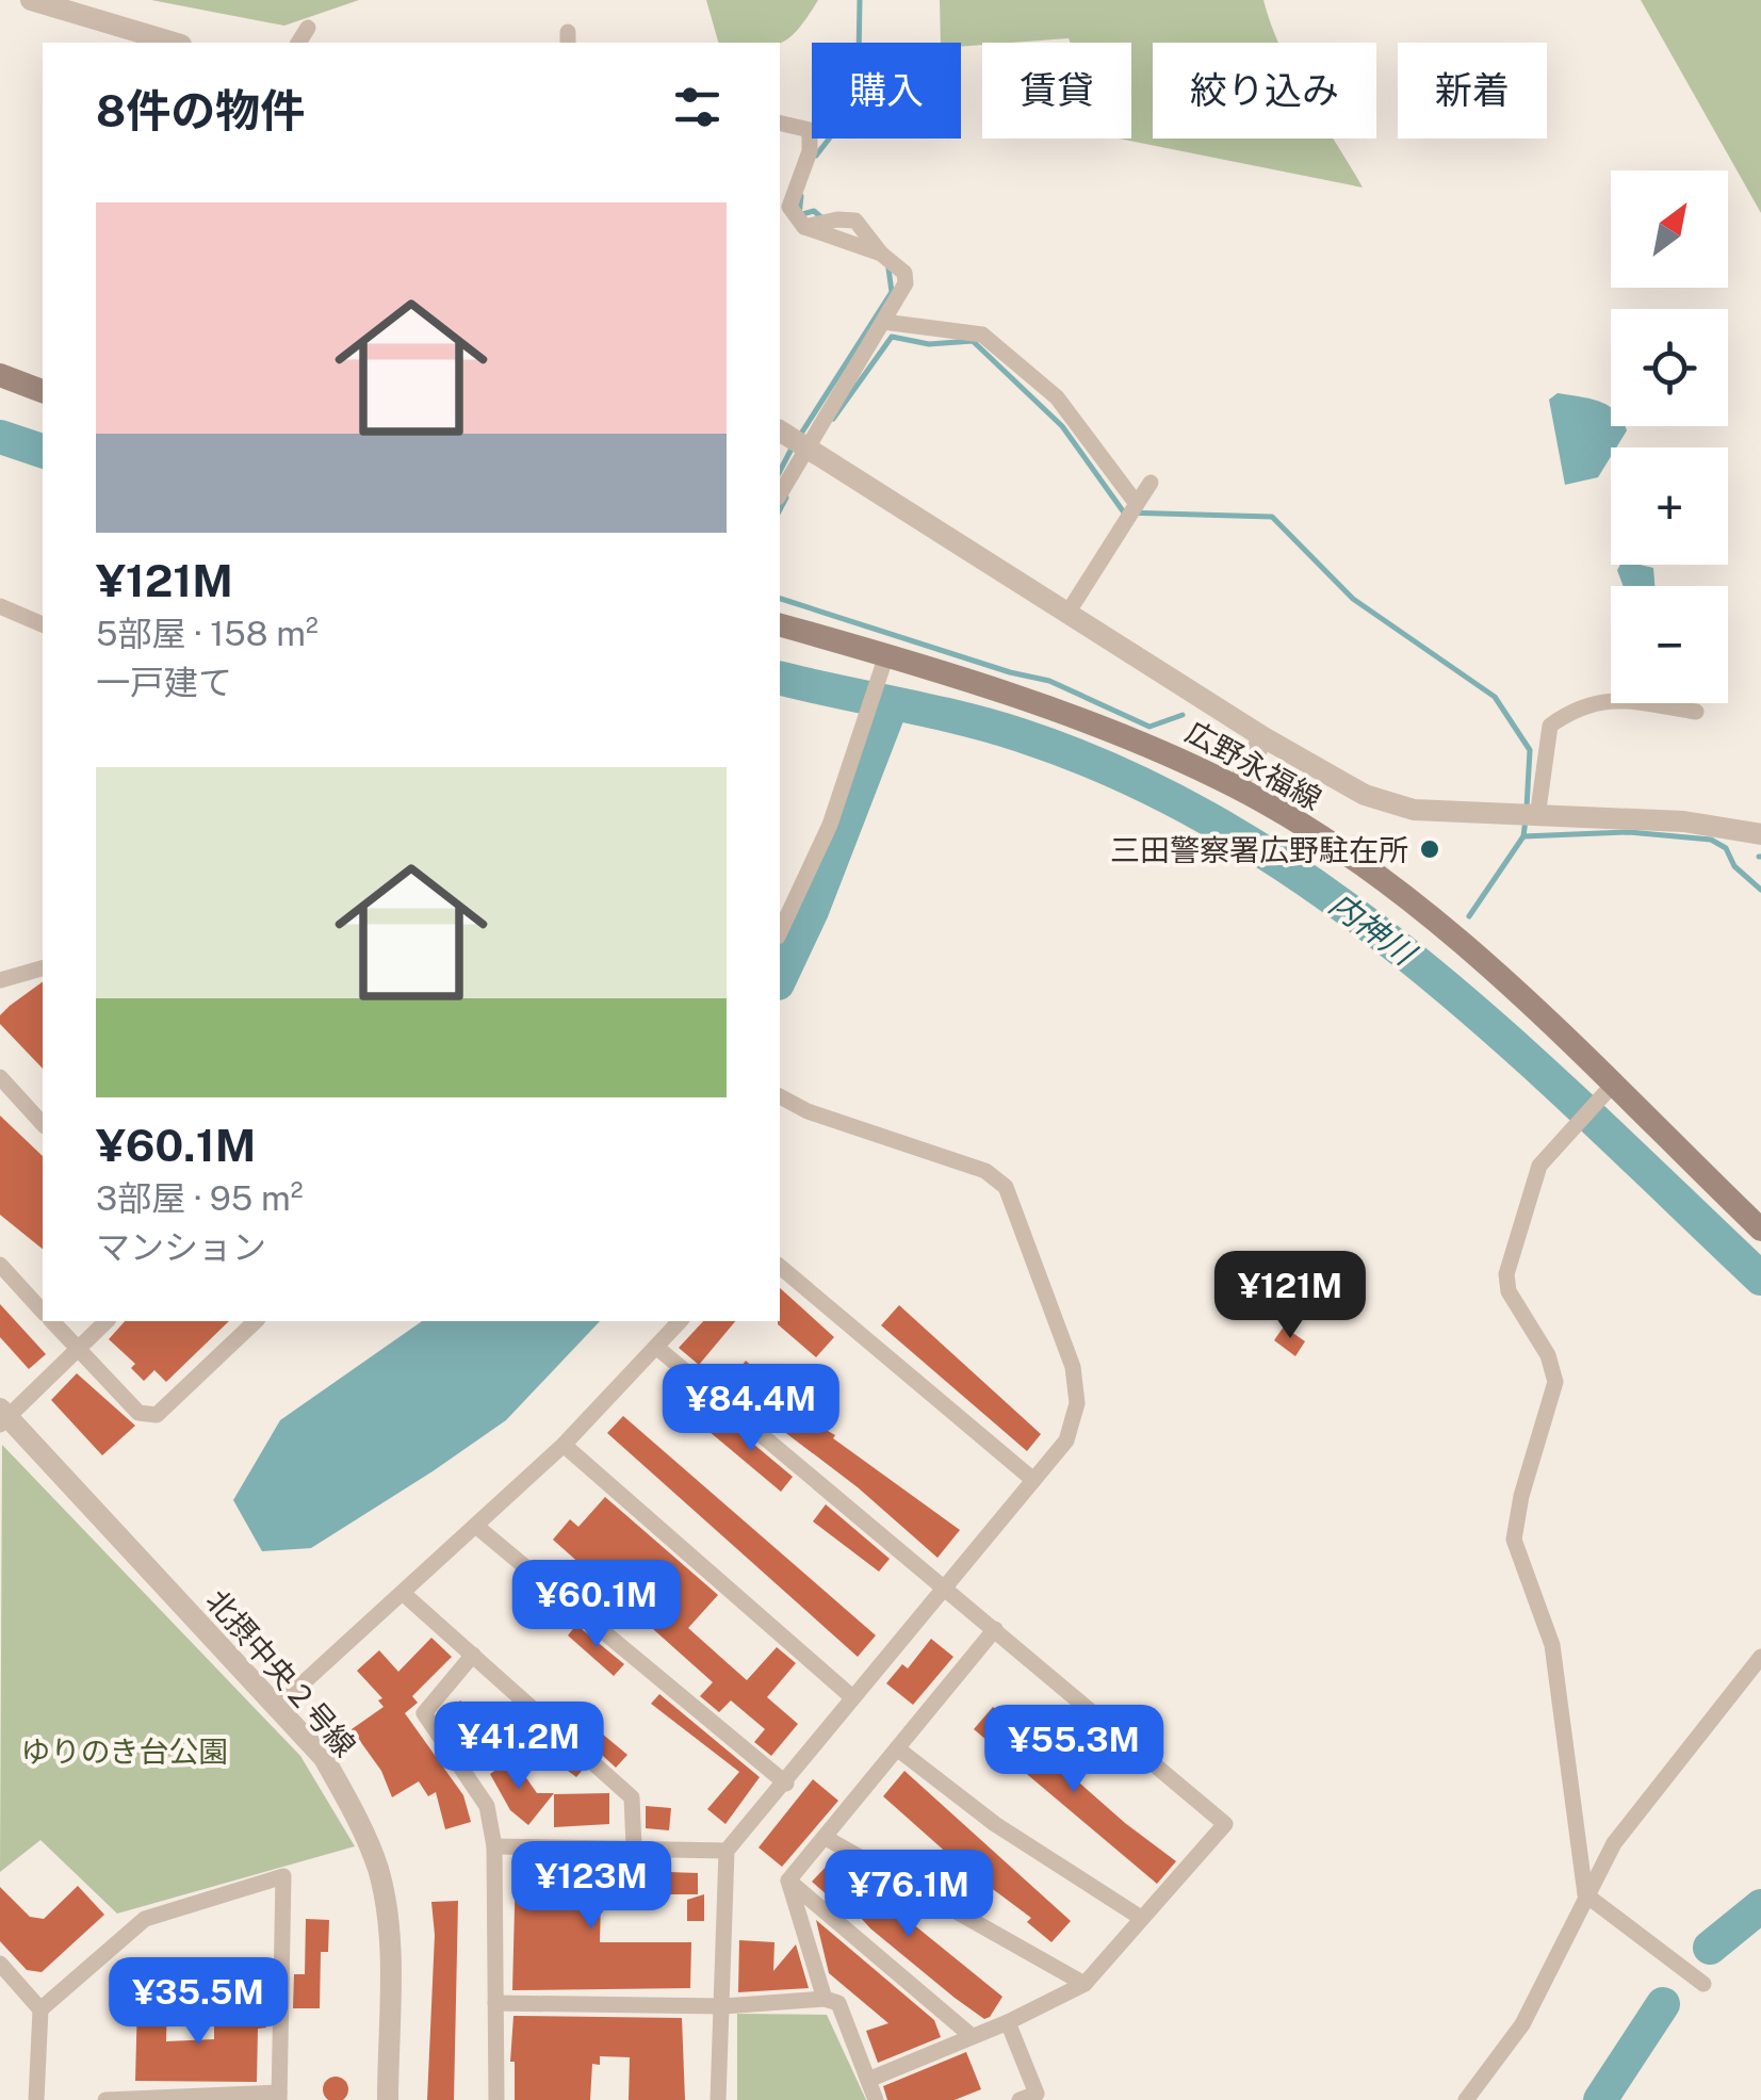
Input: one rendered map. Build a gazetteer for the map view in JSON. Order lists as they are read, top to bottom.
{
  "streets": {
    "main road": ["広野永福線"],
    "street": ["北摂中央２号線"]
  },
  "water": ["内神川"],
  "parks": ["ゆりのき台公園"],
  "places": ["三田警察署広野駐在所"],
  "north": "top right",
  "page": {
    "chip": [
      "購入",
      "賃貸",
      "絞り込み",
      "新着"
    ],
    "heading": "8件の物件",
    "map_buttons": ["+", "−"],
    "list": [
      {
        "name": "¥121M",
        "note": "5部屋 · 158 m² · 一戸建て"
      },
      {
        "name": "¥60.1M",
        "note": "3部屋 · 95 m² · マンション"
      }
    ],
    "price": [
      "¥121M",
      "¥84.4M",
      "¥60.1M",
      "¥41.2M",
      "¥55.3M",
      "¥123M",
      "¥76.1M",
      "¥35.5M"
    ]
  }
}
